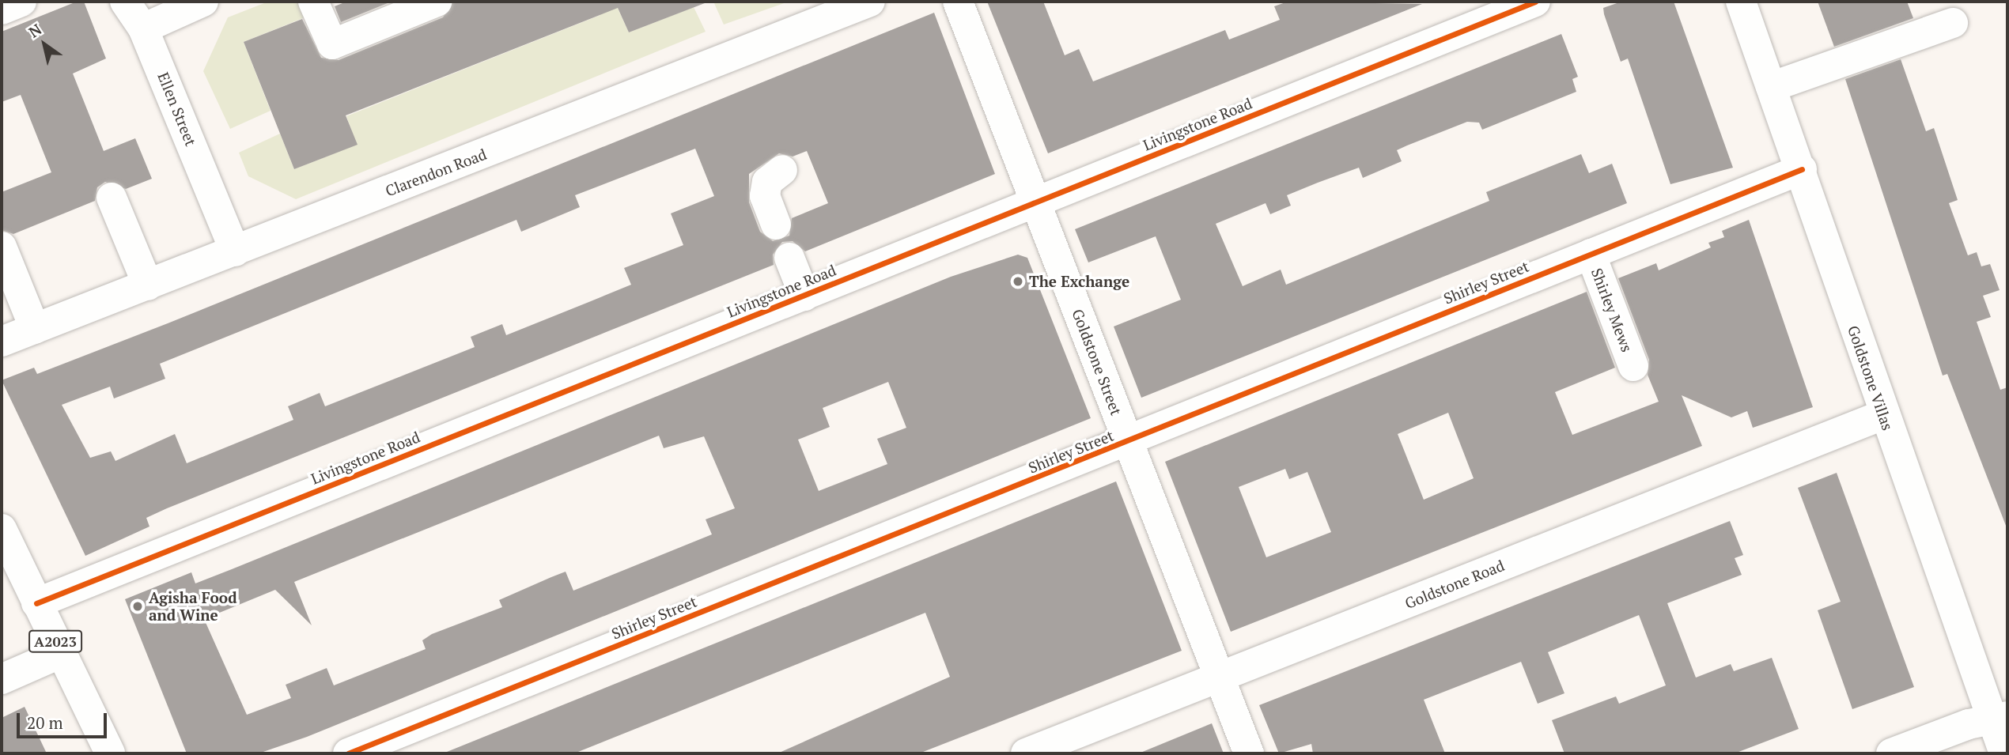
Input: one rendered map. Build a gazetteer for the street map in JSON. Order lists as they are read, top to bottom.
{
  "streets": {
    "street": [
      "Ellen Street",
      "Livingstone Road",
      "Clarendon Road",
      "Shirley Street",
      "Shirley Mews",
      "Goldstone Street",
      "Goldstone Villas",
      "Goldstone Road",
      "A2023"
    ]
  },
  "crossings": [
    ["Ellen Street", "Clarendon Road"],
    ["Livingstone Road", "Goldstone Street"],
    ["Livingstone Road", "A2023"],
    ["Shirley Street", "Shirley Mews"],
    ["Shirley Street", "Goldstone Street"],
    ["Shirley Street", "Goldstone Villas"],
    ["Goldstone Street", "Goldstone Road"],
    ["Goldstone Villas", "Goldstone Road"]
  ],
  "places": ["The Exchange", "Agisha Food and Wine"],
  "scale_bar": "20 m",
  "north": "top left"
}
